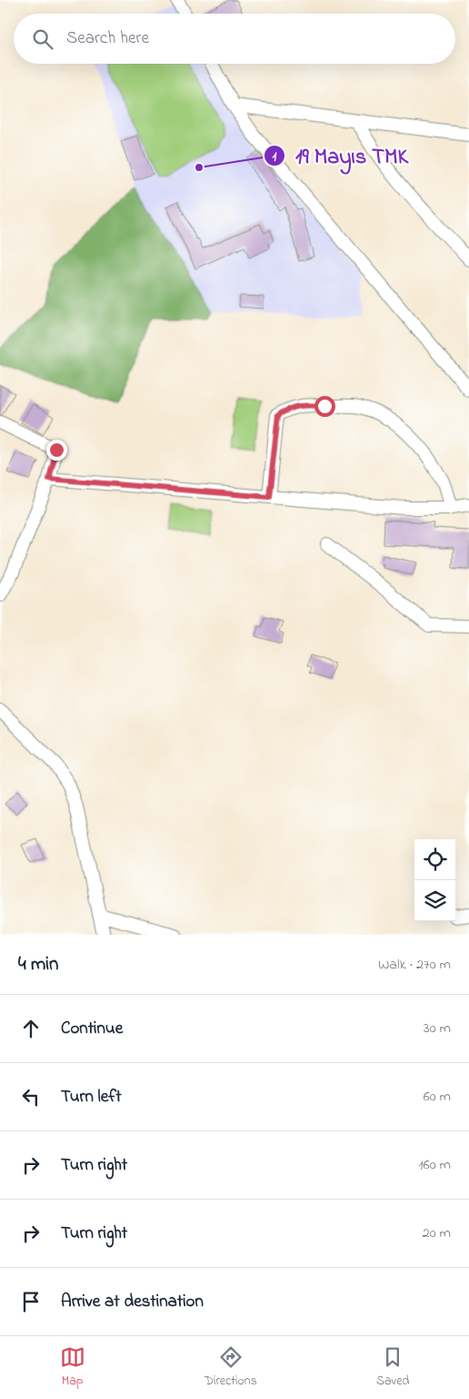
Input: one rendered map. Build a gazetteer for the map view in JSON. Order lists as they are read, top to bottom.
{
  "places": ["19 Mayıs TMK"],
  "page": {
    "search": "Search here",
    "heading": ["4 min", "Walk · 270 m"],
    "list": [
      ["Continue", "30 m"],
      ["Turn left", "60 m"],
      ["Turn right", "160 m"],
      ["Turn right", "20 m"],
      "Arrive at destination"
    ],
    "nav": ["Map", "Directions", "Saved"]
  }
}
